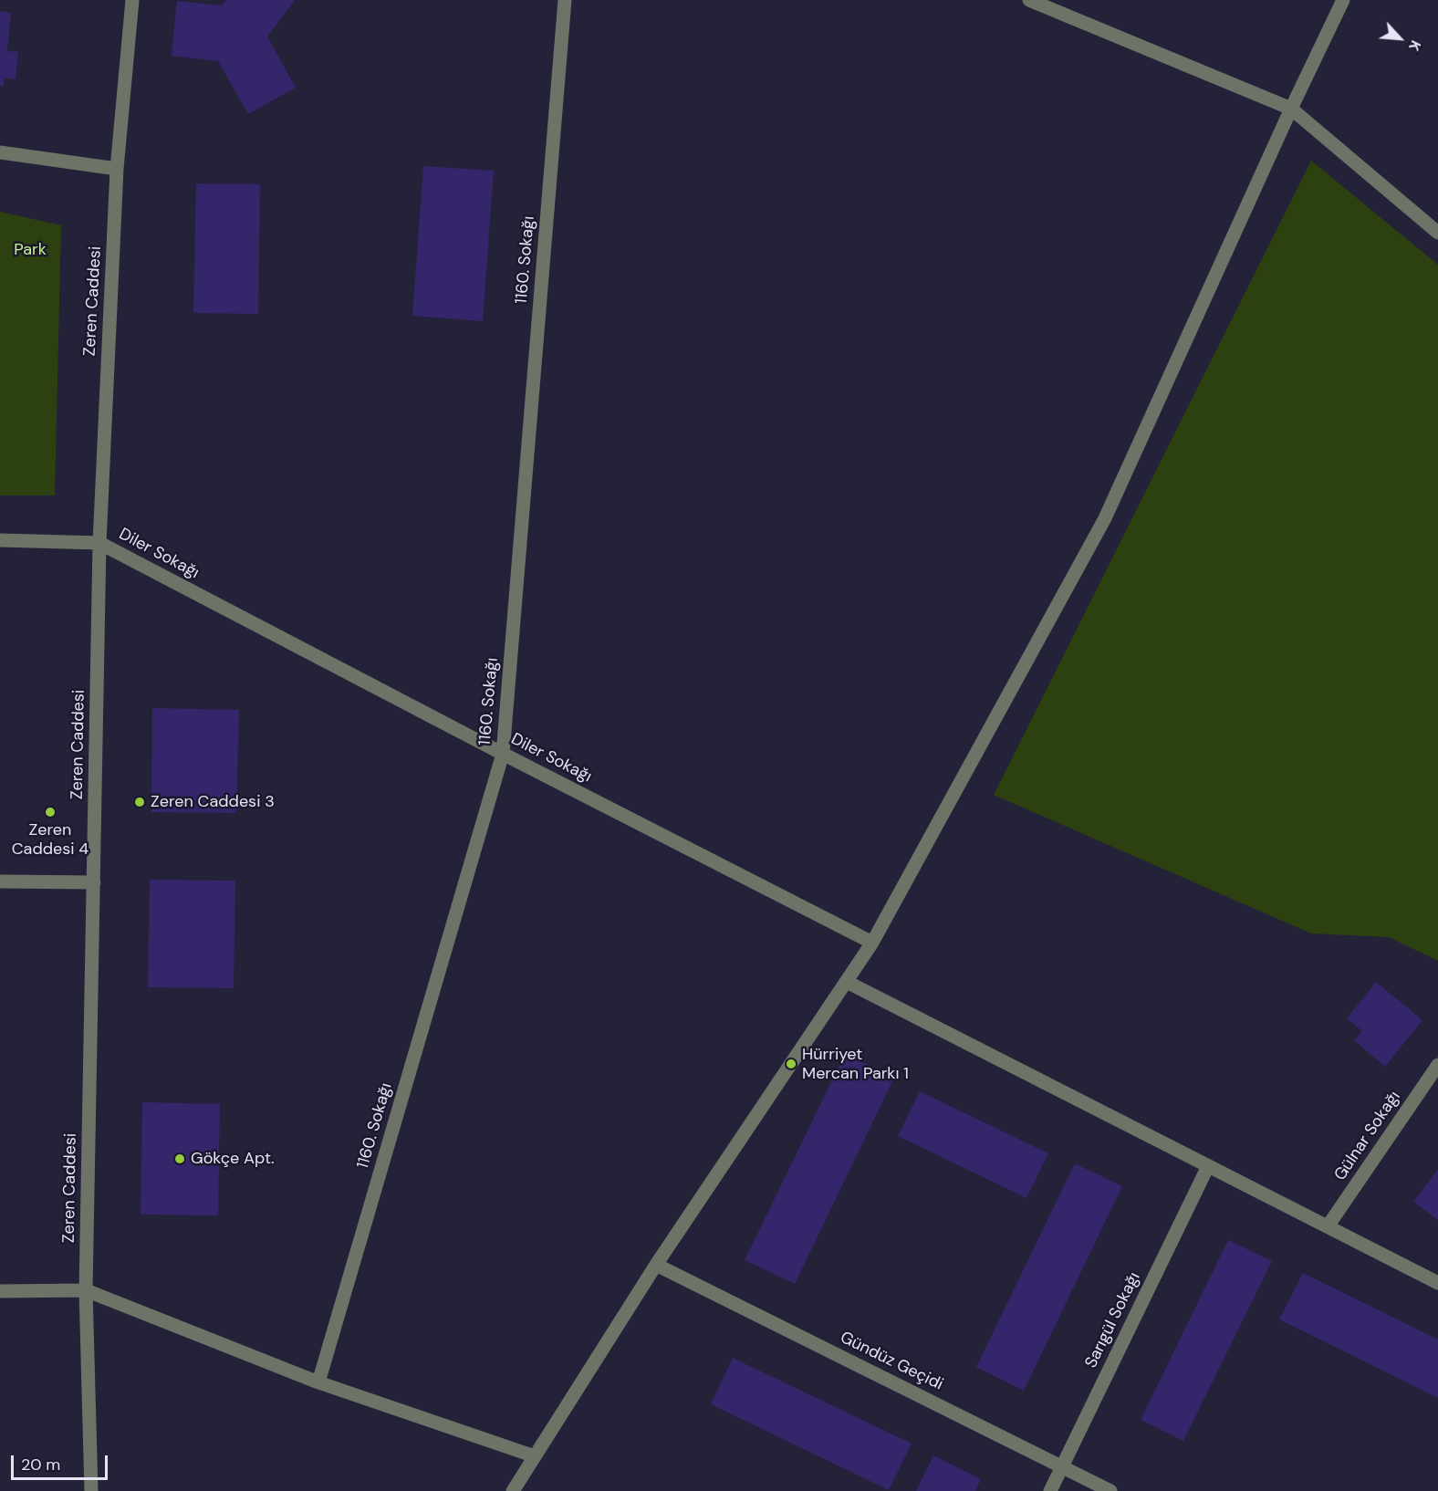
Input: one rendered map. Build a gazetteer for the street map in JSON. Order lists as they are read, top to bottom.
{
  "streets": {
    "street": [
      "1160. Sokağı",
      "Zeren Caddesi",
      "Diler Sokağı",
      "Gülnar Sokağı",
      "Sarıgül Sokağı",
      "Gündüz Geçidi"
    ]
  },
  "crossings": [
    ["1160. Sokağı", "Diler Sokağı"],
    ["Zeren Caddesi", "Diler Sokağı"],
    ["Sarıgül Sokağı", "Gündüz Geçidi"]
  ],
  "parks": ["Park"],
  "places": [
    "Zeren Caddesi 3",
    "Zeren Caddesi 4",
    "Hürriyet Mercan Parkı 1",
    "Gökçe Apt."
  ],
  "scale_bar": "20 m",
  "north": "bottom right"
}
